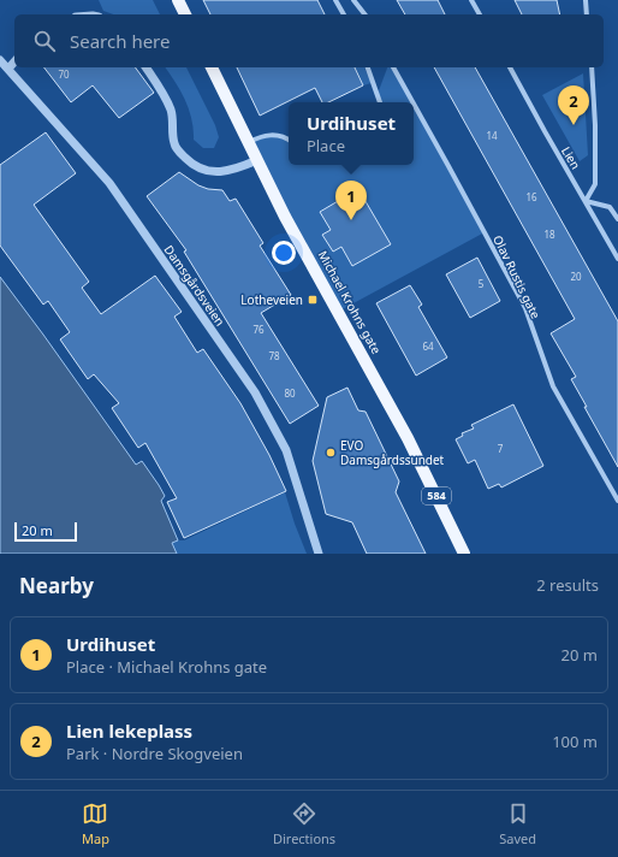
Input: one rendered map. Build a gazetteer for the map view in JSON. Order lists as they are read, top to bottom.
{
  "streets": {
    "main road": ["Michael Krohns gate", "584"],
    "street": ["Lien", "Olav Rustis gate", "Damsgårdsveien"]
  },
  "places": {
    "transit": ["Lotheveien"],
    "other": ["EVO Damsgårdssundet"]
  },
  "house_numbers": [
    "70",
    "14",
    "16",
    "18",
    "20",
    "5",
    "76",
    "64",
    "78",
    "80",
    "7"
  ],
  "scale_bar": "20 m",
  "page": {
    "search": "Search here",
    "pins": ["2", "1"],
    "popup": ["Urdihuset", "Place"],
    "scale": "20 m",
    "heading": ["Nearby", "2 results"],
    "list": [
      {
        "mark": "1",
        "name": "Urdihuset",
        "note": "Place · Michael Krohns gate",
        "value": "20 m"
      },
      {
        "mark": "2",
        "name": "Lien lekeplass",
        "note": "Park · Nordre Skogveien",
        "value": "100 m"
      }
    ],
    "nav": ["Map", "Directions", "Saved"]
  }
}
